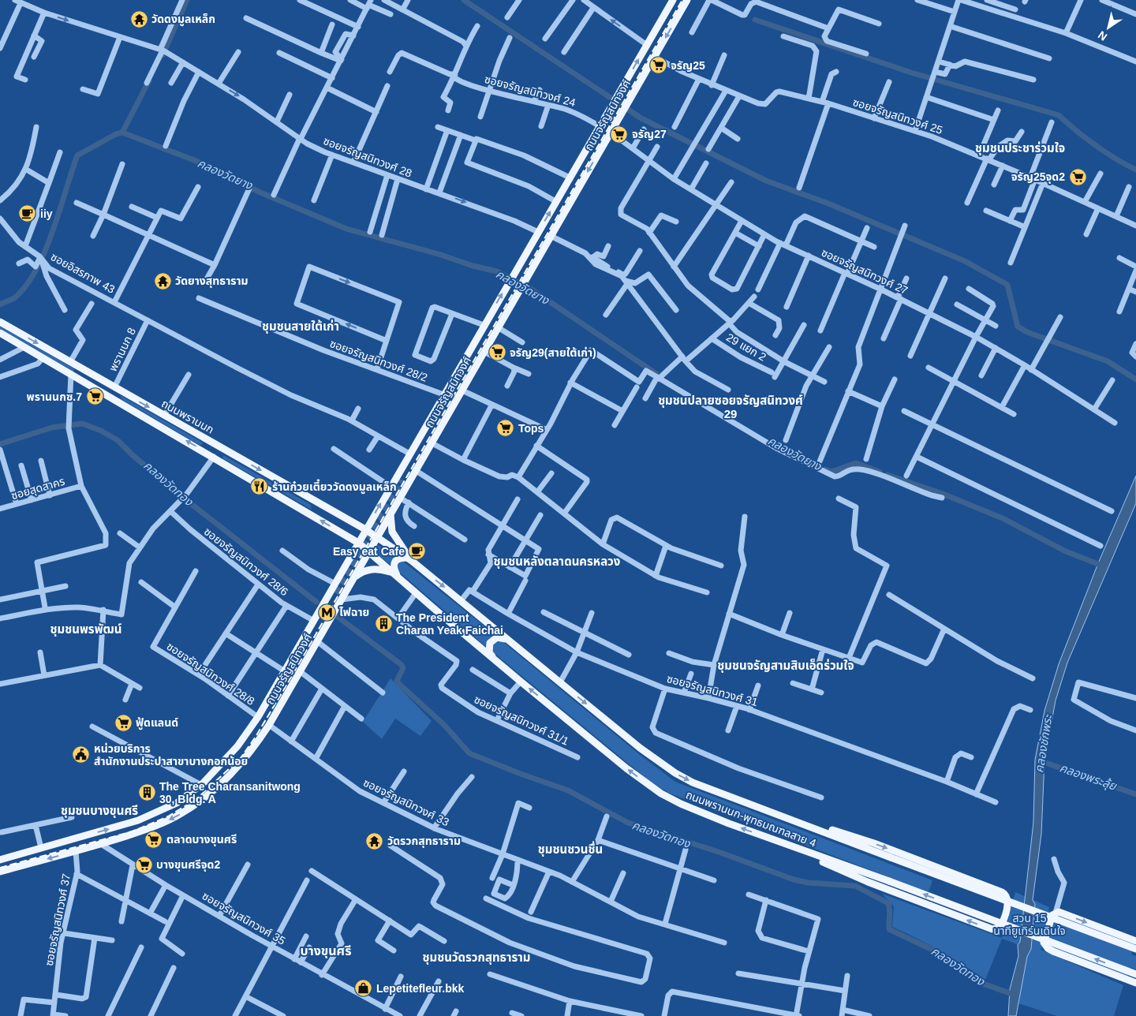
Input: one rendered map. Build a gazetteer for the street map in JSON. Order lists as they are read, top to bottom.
{
  "streets": {
    "main road": ["ถนนจรัญสนิทวงศ์", "ถนนพรานนก", "ถนนพรานนก-พุทธมณฑลสาย 4"],
    "street": [
      "ซอยจรัญสนิทวงศ์ 24",
      "ซอยจรัญสนิทวงศ์ 25",
      "ซอยจรัญสนิทวงศ์ 28",
      "ซอยจรัญสนิทวงศ์ 27",
      "ซอยอิสรภาพ 43",
      "29 แยก 2",
      "พรานนก 8",
      "ซอยจรัญสนิทวงศ์ 28/2",
      "ซอยสุดสาคร",
      "ซอยจรัญสนิทวงศ์ 28/6",
      "ซอยจรัญสนิทวงศ์ 28/8",
      "ซอยจรัญสนิทวงศ์ 31",
      "ซอยจรัญสนิทวงศ์ 31/1",
      "ซอยจรัญสนิทวงศ์ 33",
      "ซอยจรัญสนิทวงศ์ 35",
      "ซอยจรัญสนิทวงศ์ 37"
    ]
  },
  "crossings": [
    ["ซอยจรัญสนิทวงศ์ 24", "ถนนจรัญสนิทวงศ์"],
    ["ถนนจรัญสนิทวงศ์", "ซอยจรัญสนิทวงศ์ 25"],
    ["ถนนจรัญสนิทวงศ์", "ซอยจรัญสนิทวงศ์ 28"],
    ["ถนนจรัญสนิทวงศ์", "ซอยจรัญสนิทวงศ์ 27"],
    ["ถนนจรัญสนิทวงศ์", "ซอยอิสรภาพ 43"],
    ["ถนนจรัญสนิทวงศ์", "ซอยจรัญสนิทวงศ์ 28/2"],
    ["ถนนจรัญสนิทวงศ์", "ถนนพรานนก"],
    ["ถนนจรัญสนิทวงศ์", "ซอยจรัญสนิทวงศ์ 28/6"],
    ["ถนนจรัญสนิทวงศ์", "ซอยจรัญสนิทวงศ์ 28/8"],
    ["ถนนจรัญสนิทวงศ์", "ซอยจรัญสนิทวงศ์ 31/1"],
    ["ถนนจรัญสนิทวงศ์", "ซอยจรัญสนิทวงศ์ 33"],
    ["ถนนจรัญสนิทวงศ์", "ถนนพรานนก-พุทธมณฑลสาย 4"],
    ["ถนนจรัญสนิทวงศ์", "ซอยจรัญสนิทวงศ์ 35"],
    ["ถนนจรัญสนิทวงศ์", "ซอยจรัญสนิทวงศ์ 37"],
    ["ซอยอิสรภาพ 43", "พรานนก 8"],
    ["พรานนก 8", "ถนนพรานนก"],
    ["ถนนพรานนก", "ถนนพรานนก-พุทธมณฑลสาย 4"]
  ],
  "one_way": ["ซอยจรัญสนิทวงศ์ 28"],
  "districts": [
    "ชุมชนประชาร่วมใจ",
    "ชุมชนสายใต้เก่า",
    "ชุมชนปลายซอยจรัญสนิทวงศ์ 29",
    "ชุมชนหลังตลาดนครหลวง",
    "ชุมชนพรพัฒน์",
    "ชุมชนจรัญสามสิบเอ็ดร่วมใจ",
    "ชุมชนบางขุนศรี",
    "ชุมชนชวนชื่น",
    "บางขุนศรี",
    "ชุมชนวัดรวกสุทธาราม"
  ],
  "water": [
    "คลองวัดยาง",
    "คลองวัดทอง",
    "คลองชักพระ",
    "คลองพระลุ้ย"
  ],
  "parks": ["สวน 15 นาทียูเทิร์นเดินใจ"],
  "places": {
    "temple": ["วัดดงมูลเหล็ก", "วัดยางสุทธาราม", "วัดรวกสุทธาราม"],
    "supermarket": [
      "จรัญ25",
      "จรัญ27",
      "จรัญ25จุด2",
      "จรัญ29(สายใต้เก่า)",
      "พรานนกซ.7",
      "Tops",
      "ฟู้ดแลนด์",
      "ตลาดบางขุนศรี",
      "บางขุนศรีจุด2"
    ],
    "cafe": ["iiy", "Easy eat Cafe"],
    "restaurant": ["ร้านก๋วยเตี๋ยววัดดงมูลเหล็ก"],
    "metro station": ["ไฟฉาย"],
    "building": ["The President Charan Yeak Faichai", "The Tree Charansanitwong 30, Bldg. A"],
    "public building": ["หน่วยบริการ สำนักงานประปาสาขาบางกอกน้อย"],
    "shop": ["Lepetitefleur.bkk"]
  },
  "north": "bottom left"
}
